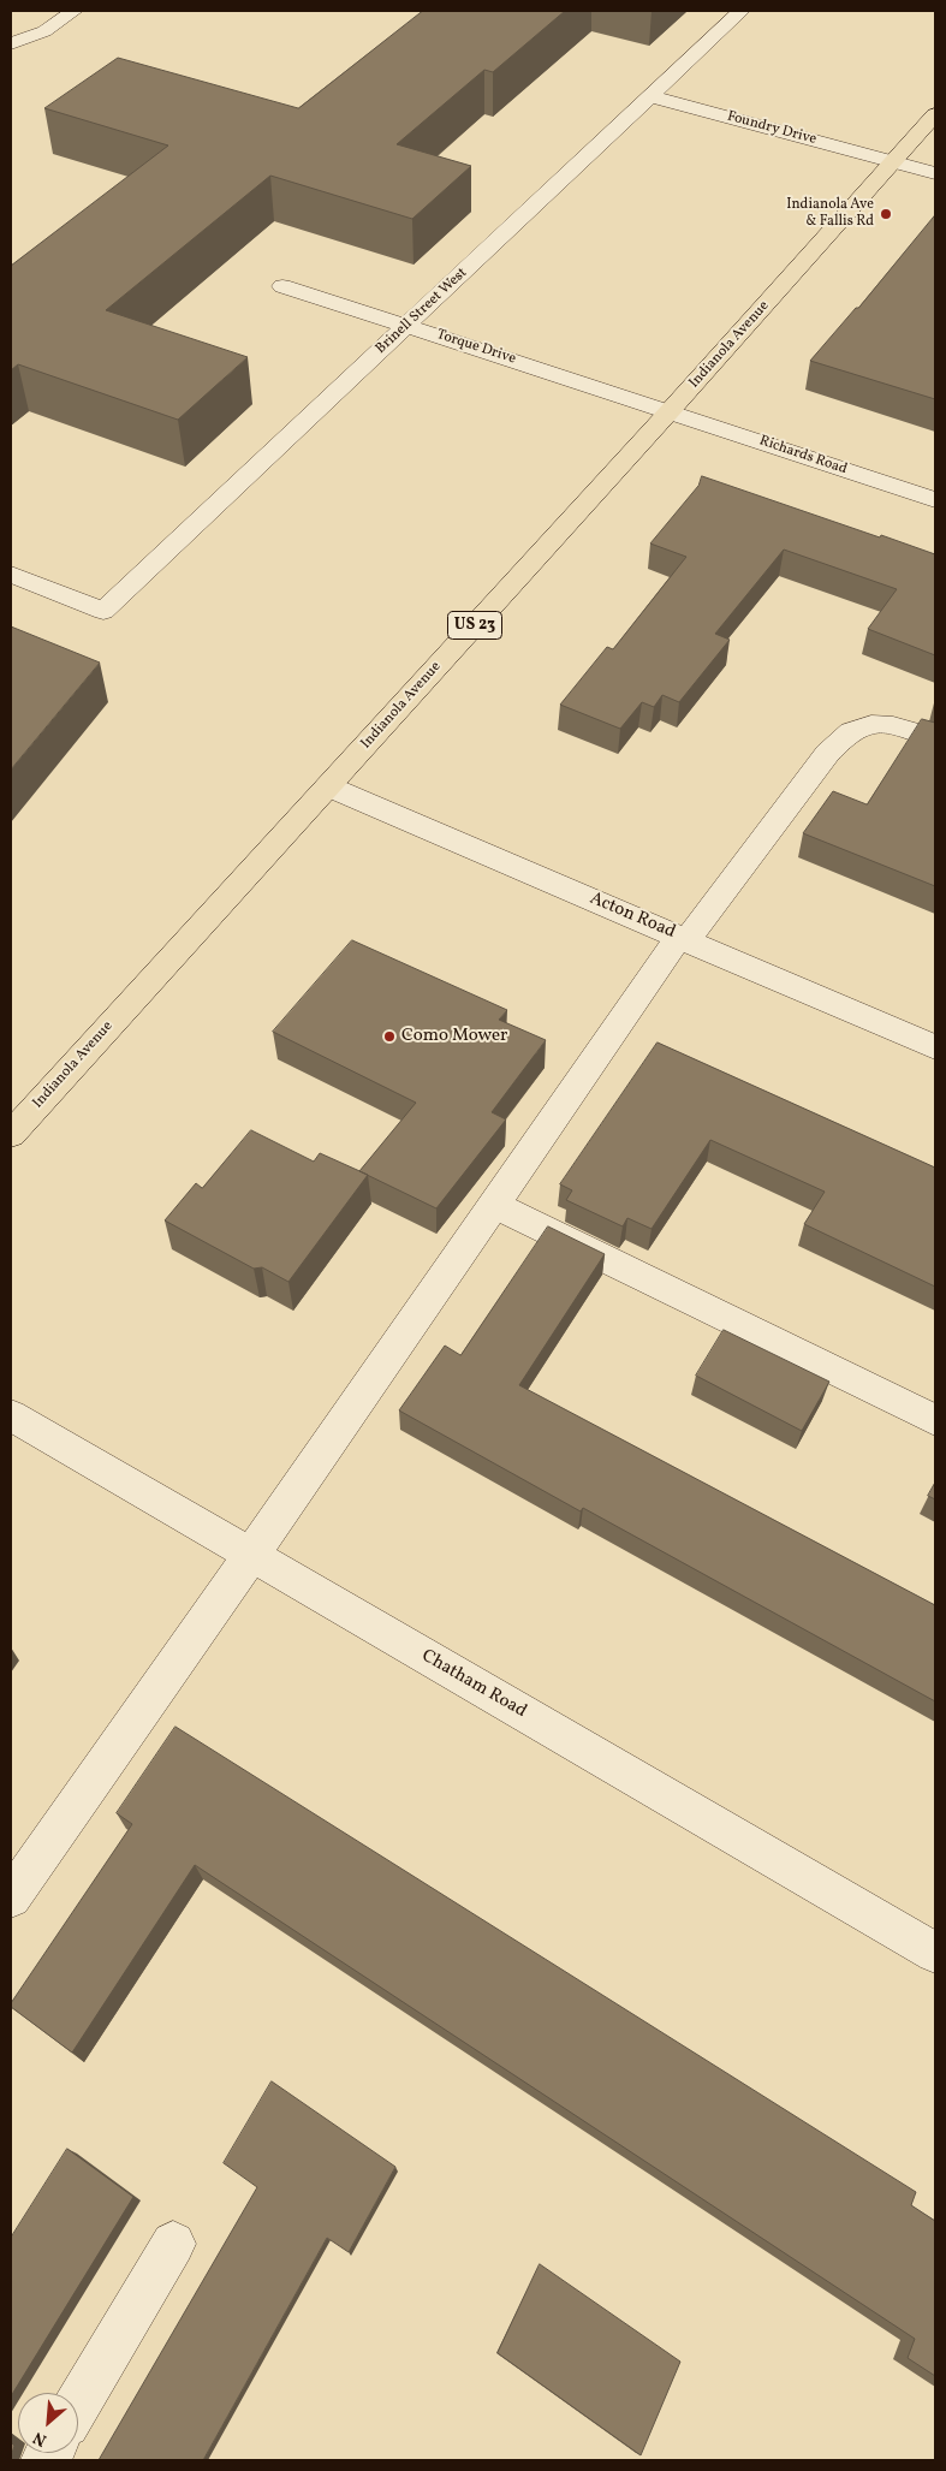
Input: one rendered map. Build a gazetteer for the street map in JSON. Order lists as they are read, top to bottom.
{
  "streets": {
    "main road": ["Indianola Avenue", "US 23"],
    "street": [
      "Foundry Drive",
      "Brinell Street West",
      "Torque Drive",
      "Richards Road",
      "Acton Road",
      "Chatham Road"
    ]
  },
  "crossings": [
    ["Foundry Drive", "Brinell Street West"],
    ["Foundry Drive", "Indianola Avenue"],
    ["Brinell Street West", "Torque Drive"],
    ["Indianola Avenue", "Torque Drive"],
    ["Indianola Avenue", "Richards Road"],
    ["Indianola Avenue", "Acton Road"],
    ["Torque Drive", "Richards Road"]
  ],
  "places": ["Indianola Ave & Fallis Rd", "Como Mower"],
  "north": "bottom left"
}
